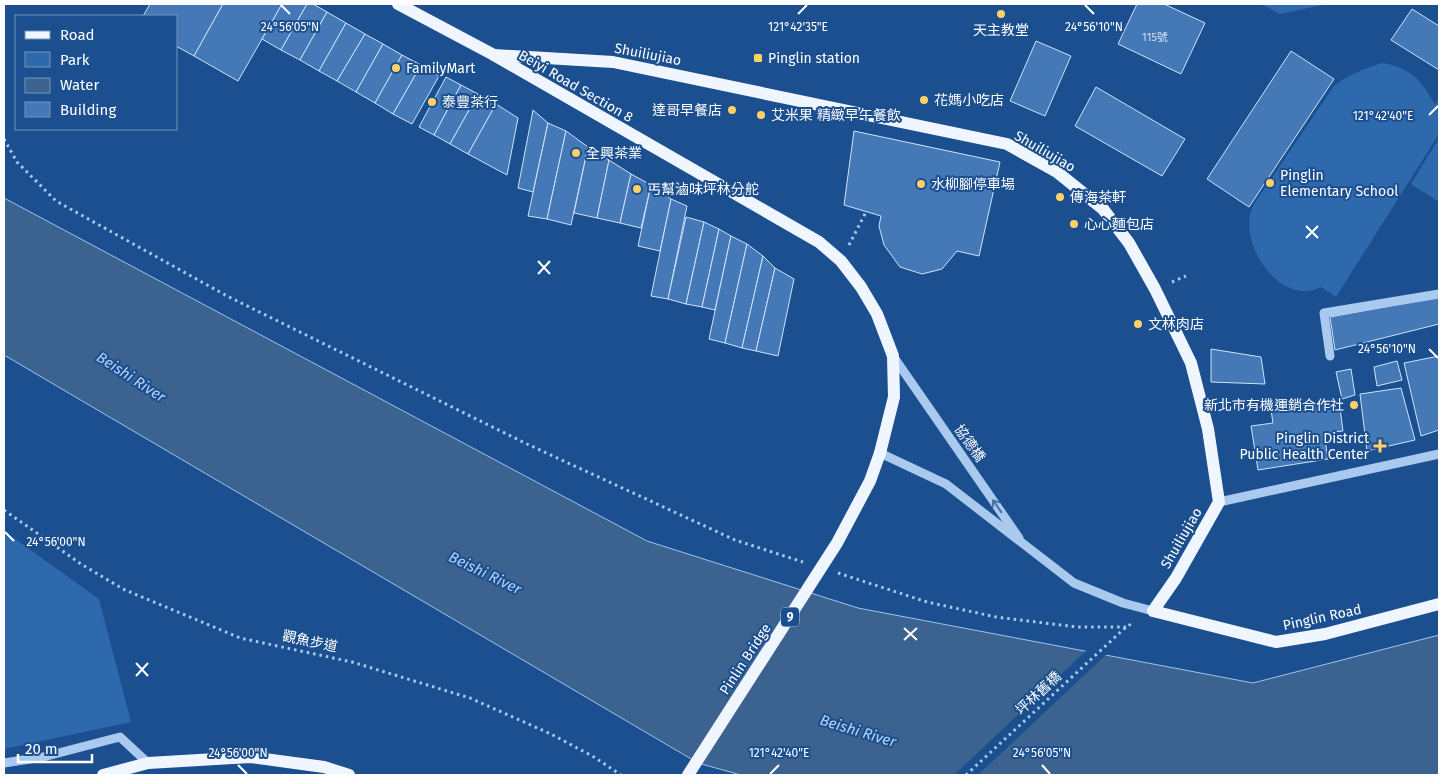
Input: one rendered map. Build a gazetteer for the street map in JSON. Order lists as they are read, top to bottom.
{
  "streets": {
    "main road": [
      "Shuiliujiao",
      "Beiyi Road Section 8",
      "9",
      "Pinglin Road",
      "Pinlin Bridge"
    ],
    "street": ["協德橋"],
    "path": ["觀魚步道", "坪林舊橋"]
  },
  "crossings": [
    ["Shuiliujiao", "Beiyi Road Section 8"],
    ["Shuiliujiao", "協德橋"],
    ["Shuiliujiao", "Pinglin Road"],
    ["Beiyi Road Section 8", "協德橋"],
    ["Beiyi Road Section 8", "Pinlin Bridge"],
    ["協德橋", "Pinglin Road"],
    ["協德橋", "Pinlin Bridge"]
  ],
  "water": ["Beishi River"],
  "places": {
    "other": [
      "天主教堂",
      "FamilyMart",
      "花媽小吃店",
      "泰豐茶行",
      "達哥早餐店",
      "艾米果 精緻早午餐飲",
      "全興茶業",
      "Pinglin Elementary School",
      "水柳腳停車場",
      "丐幫滷味坪林分舵",
      "傳海茶軒",
      "心心麵包店",
      "文林肉店",
      "新北市有機運銷合作社"
    ],
    "transit": ["Pinglin station"],
    "health": ["Pinglin District Public Health Center"]
  },
  "house_numbers": ["115號"],
  "legend": [
    "Road",
    "Park",
    "Water",
    "Building"
  ],
  "scale_bar": "20 m",
  "coordinates": [
    "24°56'05\"N",
    "121°42'35\"E",
    "24°56'10\"N",
    "121°42'40\"E",
    "24°56'00\"N"
  ]
}
